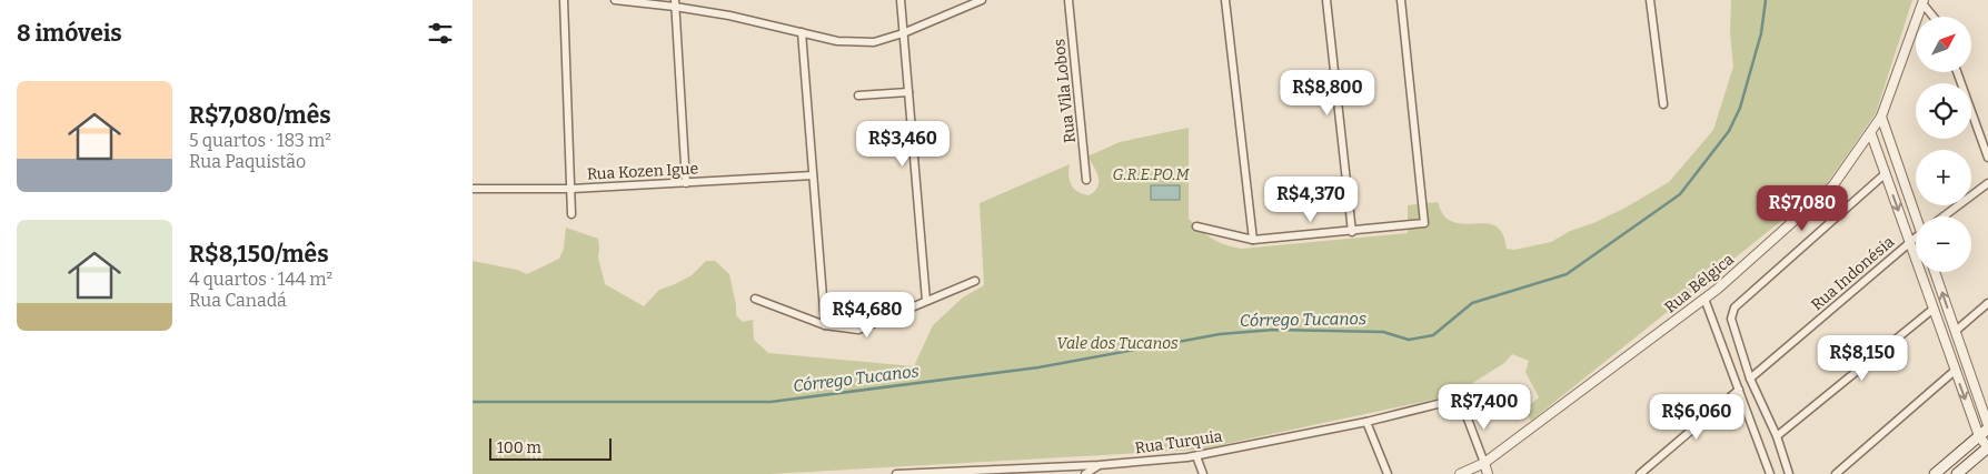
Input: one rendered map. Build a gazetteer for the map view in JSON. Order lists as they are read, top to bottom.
{
  "streets": {
    "street": [
      "Rua Vila Lobos",
      "Rua Kozen Igue",
      "Rua Indonésia",
      "Rua Bélgica",
      "Rua Turquia"
    ]
  },
  "crossings": [
    ["Rua Bélgica", "Rua Turquia"]
  ],
  "water": ["Córrego Tucanos"],
  "parks": ["G.R.E.PO.M", "Vale dos Tucanos"],
  "scale_bar": "100 m",
  "north": "top right",
  "page": {
    "heading": "8 imóveis",
    "map_buttons": ["+", "−"],
    "list": [
      {
        "name": "R$7,080/mês",
        "note": "5 quartos · 183 m² · Rua Paquistão"
      },
      {
        "name": "R$8,150/mês",
        "note": "4 quartos · 144 m² · Rua Canadá"
      }
    ],
    "price": [
      "R$8,800",
      "R$3,460",
      "R$4,370",
      "R$7,080",
      "R$4,680",
      "R$8,150",
      "R$7,400",
      "R$6,060"
    ],
    "scale": "100 m"
  }
}
